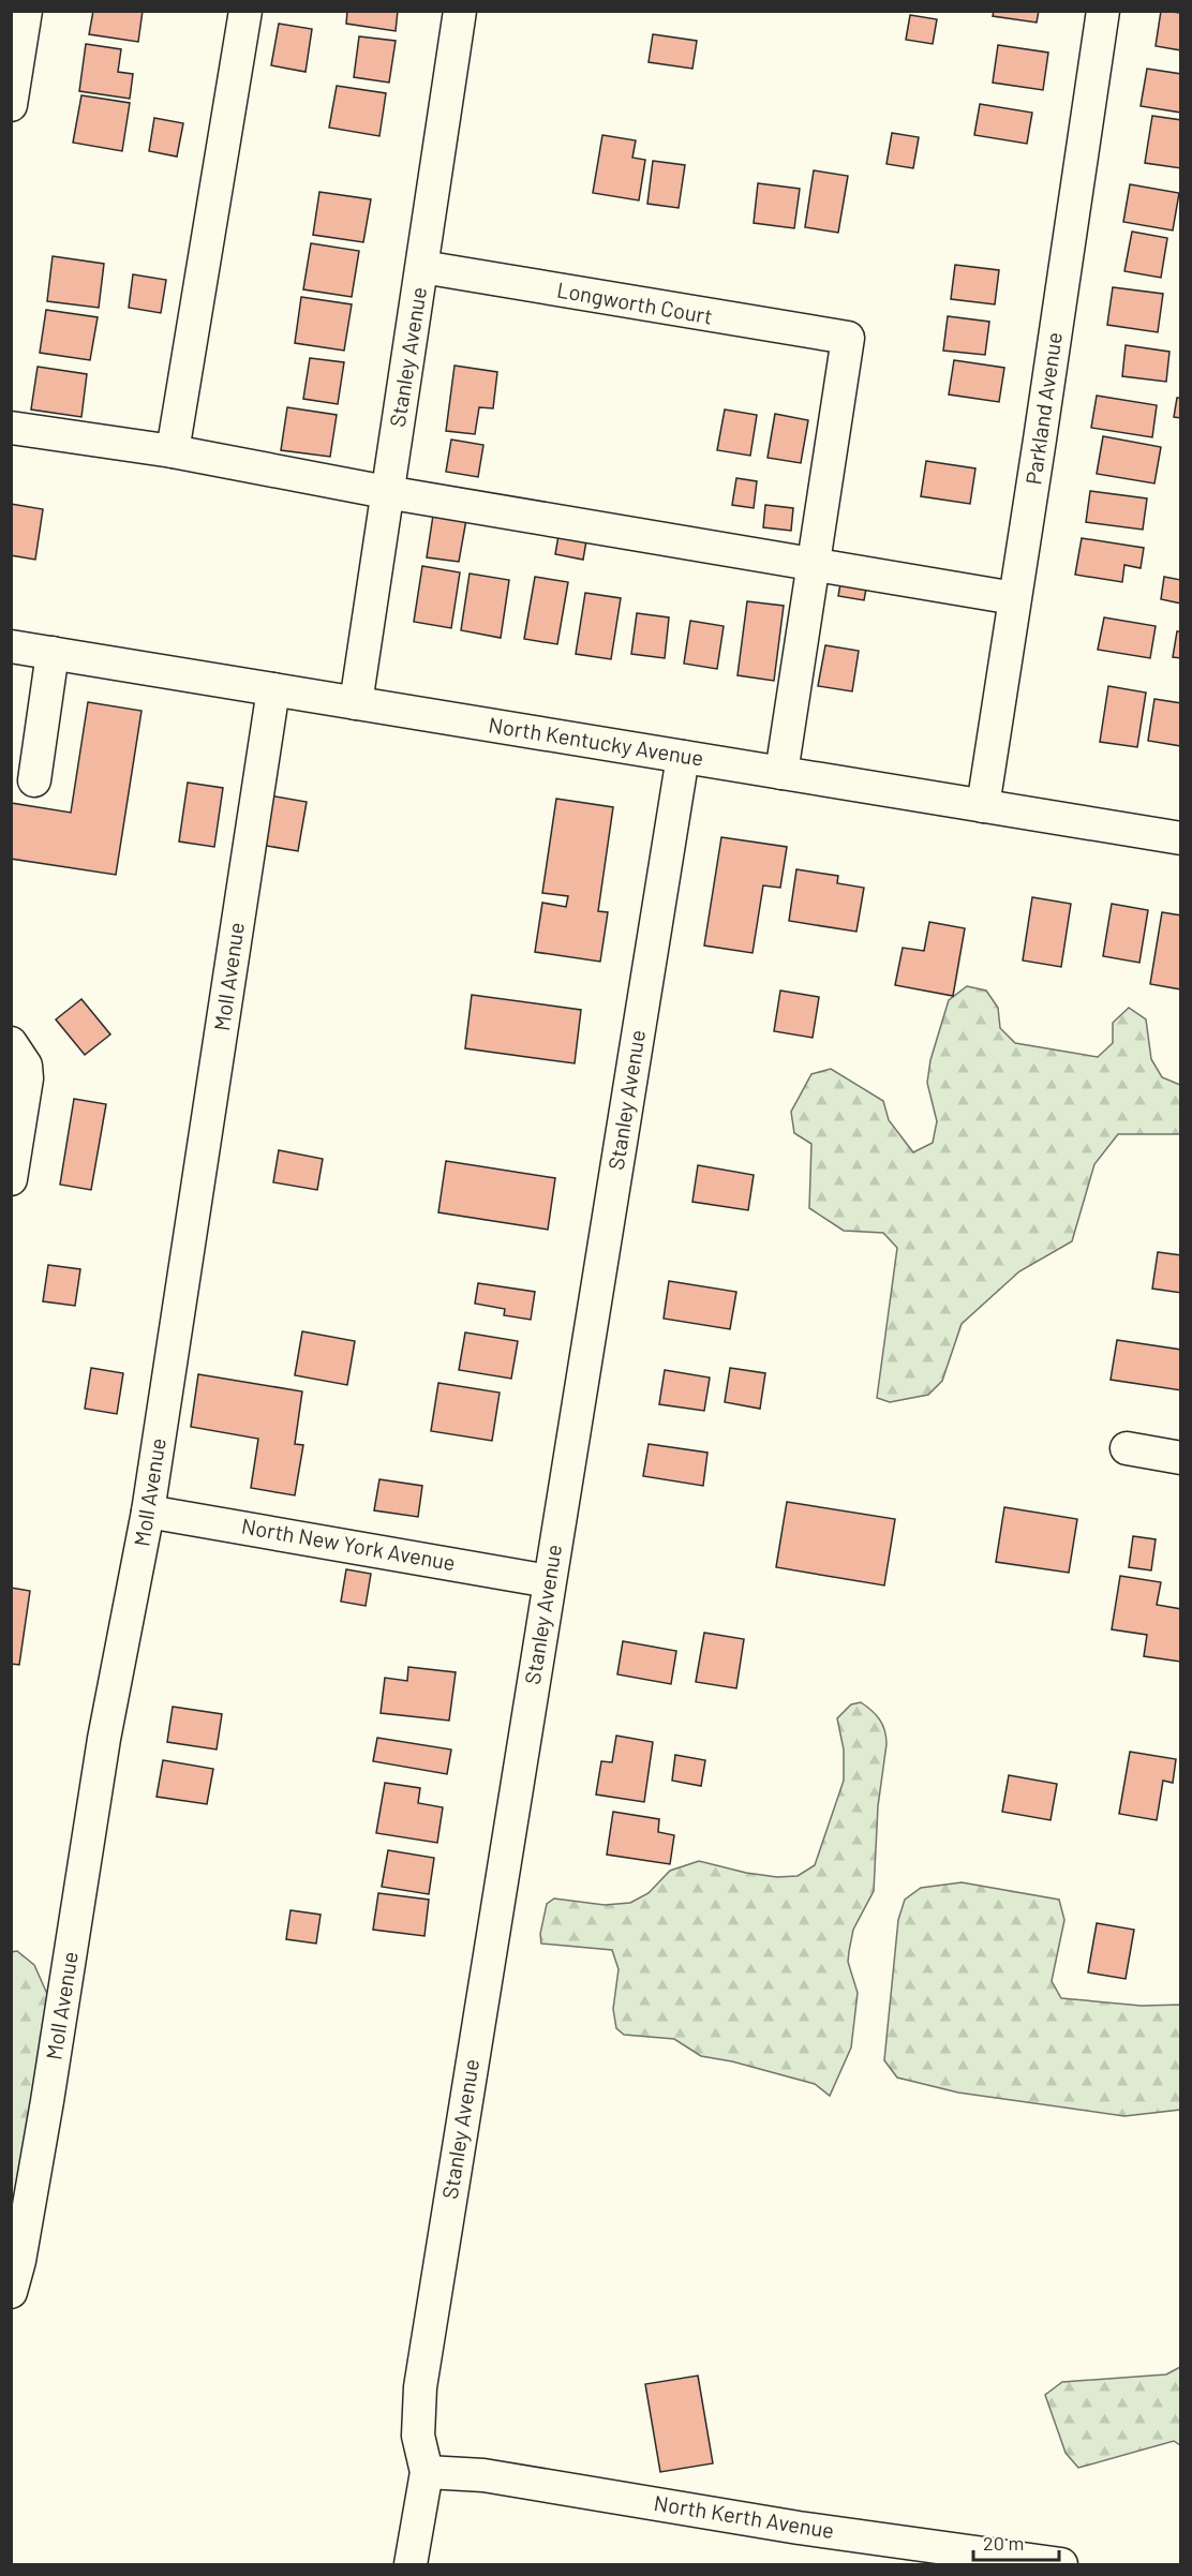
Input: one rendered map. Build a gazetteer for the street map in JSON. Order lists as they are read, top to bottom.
{
  "streets": {
    "street": [
      "Longworth Court",
      "Stanley Avenue",
      "Parkland Avenue",
      "North Kentucky Avenue",
      "Moll Avenue",
      "North New York Avenue",
      "North Kerth Avenue"
    ]
  },
  "crossings": [
    ["Longworth Court", "Stanley Avenue"],
    ["Stanley Avenue", "North Kentucky Avenue"],
    ["Stanley Avenue", "North New York Avenue"],
    ["Stanley Avenue", "North Kerth Avenue"],
    ["Parkland Avenue", "North Kentucky Avenue"],
    ["North Kentucky Avenue", "Moll Avenue"],
    ["Moll Avenue", "North New York Avenue"]
  ],
  "scale_bar": "20 m"
}
